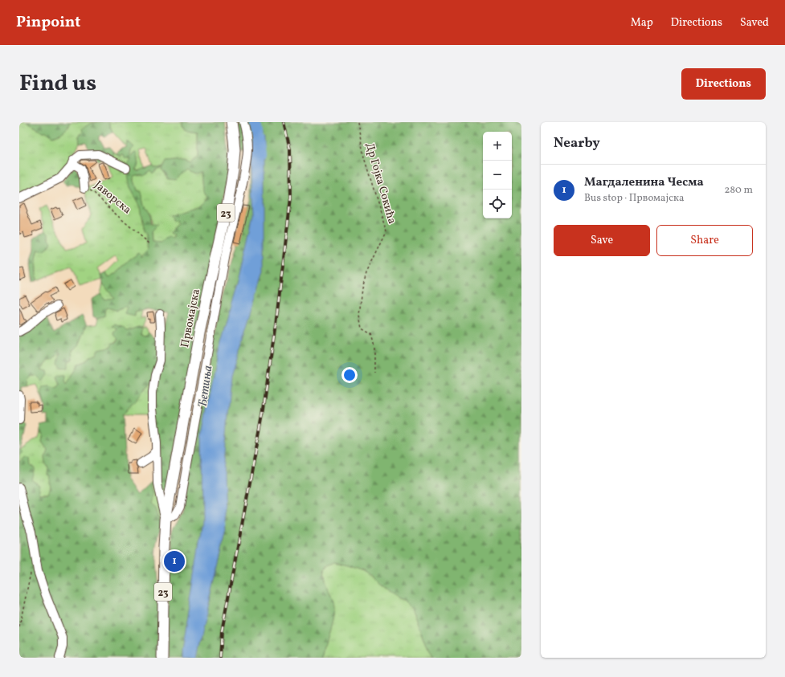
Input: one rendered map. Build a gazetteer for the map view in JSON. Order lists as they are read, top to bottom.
{
  "streets": {
    "main road": ["23", "Првомајска"],
    "street": ["Јаворска"],
    "path": ["Др Гојка Сокића"]
  },
  "water": ["Ђетиња"],
  "page": {
    "header": "Pinpoint",
    "nav": ["Map", "Directions", "Saved"],
    "title": "Find us",
    "buttons": [
      "Directions",
      ["Save", "Share"]
    ],
    "heading": "Nearby",
    "map_buttons": ["+", "−"],
    "list": [
      {
        "mark": "1",
        "name": "Магдаленина Чесма",
        "note": "Bus stop · Првомајска",
        "value": "280 m"
      }
    ],
    "pins": "1"
  }
}
